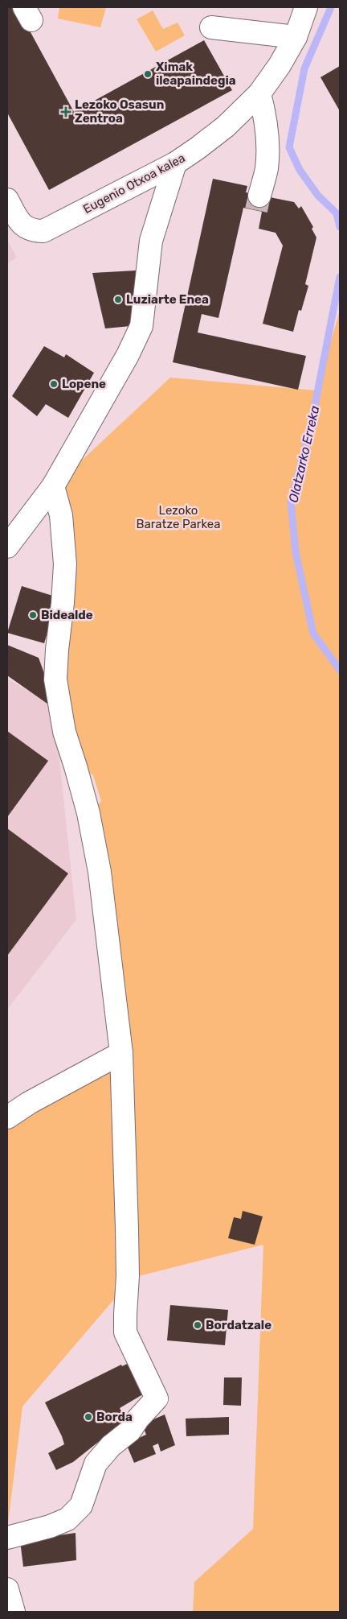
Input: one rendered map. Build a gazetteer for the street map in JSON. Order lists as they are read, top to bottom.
{
  "streets": {
    "street": ["Eugenio Otxoa kalea"]
  },
  "water": ["Olatzarko Erreka"],
  "parks": ["Lezoko Baratze Parkea"],
  "places": {
    "other": [
      "Ximak ileapaindegia",
      "Luziarte Enea",
      "Lopene",
      "Bidealde",
      "Bordatzale",
      "Borda"
    ],
    "health": ["Lezoko Osasun Zentroa"]
  }
}
